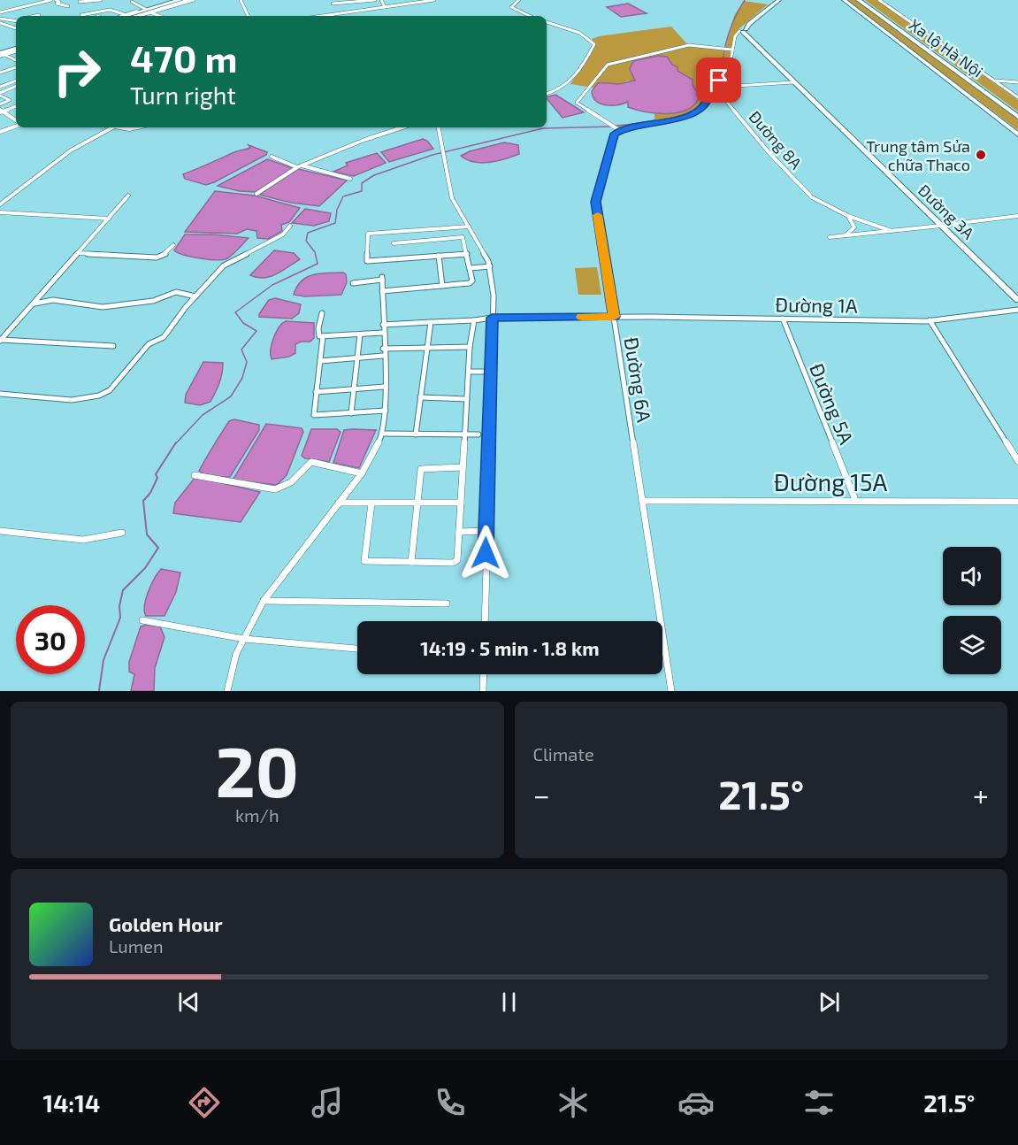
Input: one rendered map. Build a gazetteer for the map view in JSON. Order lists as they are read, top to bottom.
{
  "streets": {
    "highway": ["Xa lộ Hà Nội"],
    "street": [
      "Đường 8A",
      "Đường 3A",
      "Đường 1A",
      "Đường 6A",
      "Đường 5A",
      "Đường 15A"
    ]
  },
  "crossings": [
    ["Đường 8A", "Đường 3A"],
    ["Đường 1A", "Đường 6A"],
    ["Đường 1A", "Đường 5A"],
    ["Đường 6A", "Đường 15A"],
    ["Đường 5A", "Đường 15A"]
  ],
  "places": ["Trung tâm Sửa chữa Thaco"],
  "page": {
    "turn": ["470 m", "Turn right"],
    "limit": "30",
    "trip": "14:19 · 5 min · 1.8 km",
    "tile": [
      ["20", "km/h"],
      "Climate"
    ],
    "heat": ["−", "21.5°", "+"],
    "song": ["Golden Hour", "Lumen"],
    "tabs": ["14:14", "21.5°"]
  }
}
